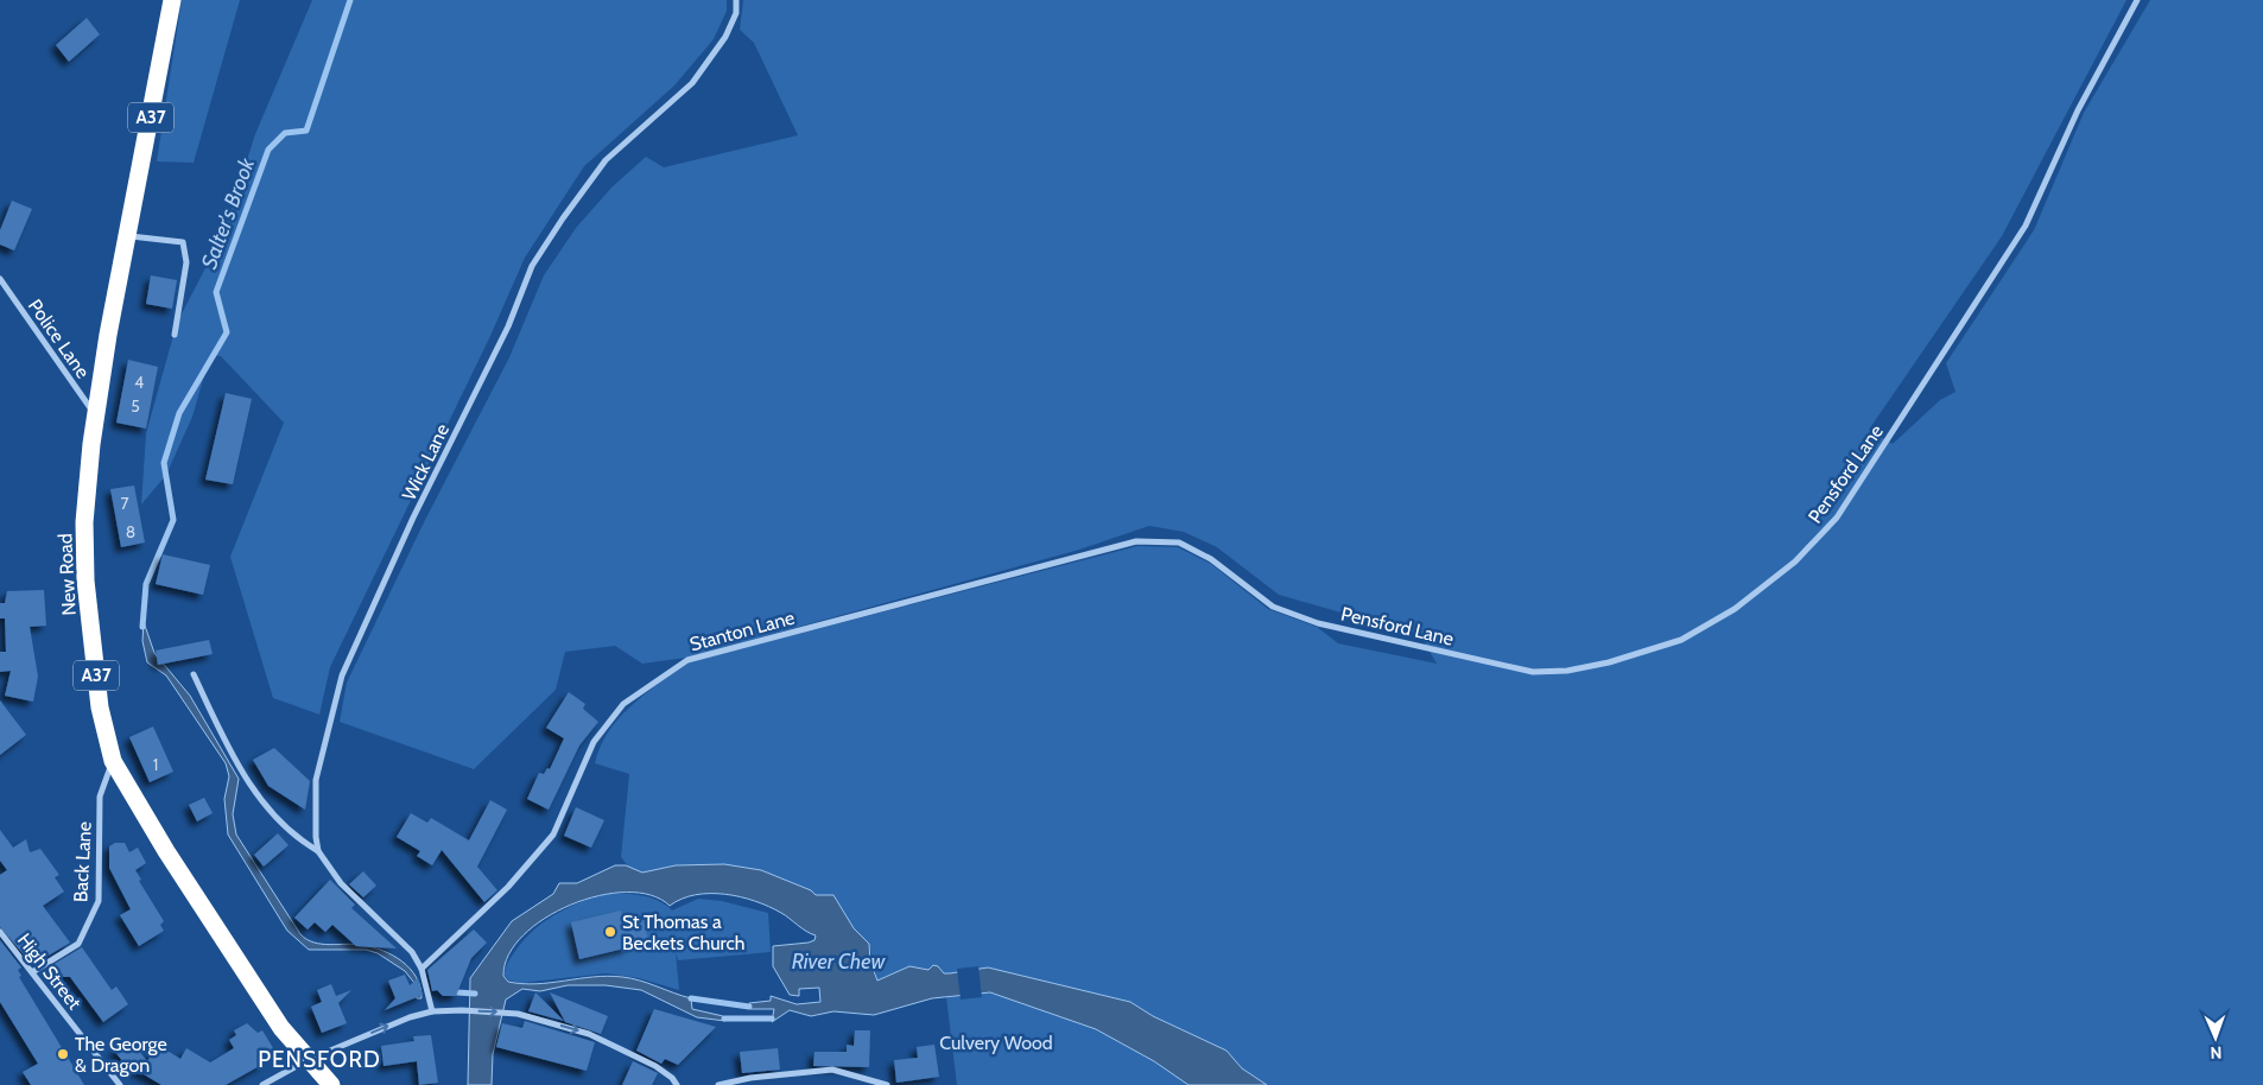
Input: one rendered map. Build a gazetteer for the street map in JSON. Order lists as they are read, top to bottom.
{
  "streets": {
    "highway": ["A37", "New Road"],
    "street": [
      "Police Lane",
      "Wick Lane",
      "Pensford Lane",
      "Stanton Lane",
      "Back Lane",
      "High Street"
    ]
  },
  "crossings": [
    ["Police Lane", "New Road"],
    ["Pensford Lane", "Stanton Lane"],
    ["New Road", "Back Lane"],
    ["Back Lane", "High Street"]
  ],
  "districts": ["PENSFORD"],
  "water": ["Salter's Brook", "River Chew"],
  "parks": ["Culvery Wood"],
  "places": ["St Thomas a Beckets Church", "The George & Dragon"],
  "house_numbers": [
    "4",
    "5",
    "7",
    "8",
    "1"
  ],
  "north": "bottom"
}
